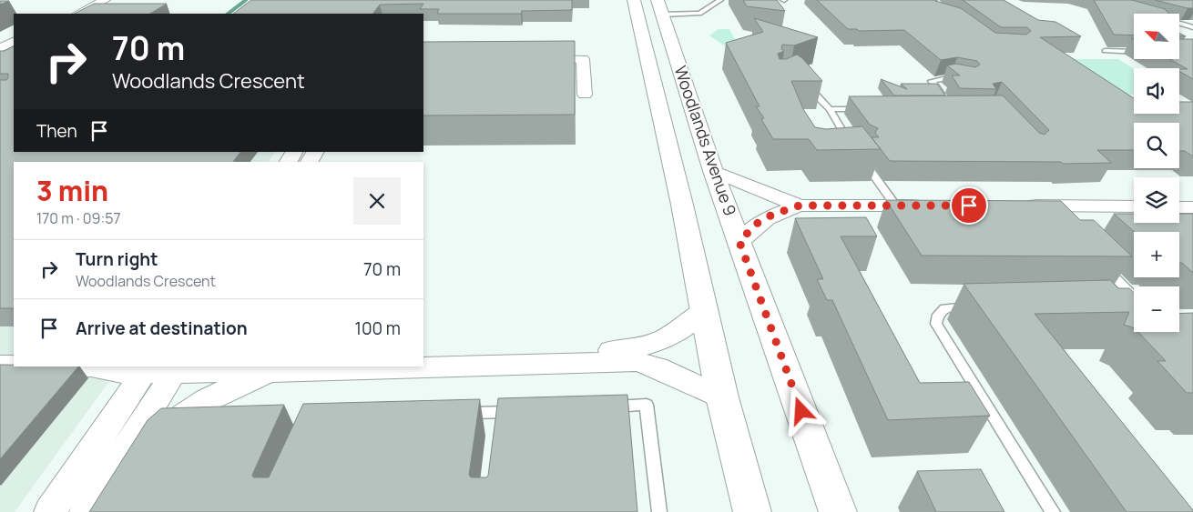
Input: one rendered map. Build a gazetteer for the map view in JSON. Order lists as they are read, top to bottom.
{
  "streets": {
    "main road": ["Woodlands Avenue 9"]
  },
  "north": "top left",
  "page": {
    "map_buttons": ["+", "−"],
    "turn": ["70 m", "Woodlands Crescent"],
    "then": "Then",
    "heading": ["3 min", "170 m · 09:57"],
    "list": [
      {
        "name": "Turn right",
        "note": "Woodlands Crescent",
        "value": "70 m"
      },
      {
        "name": "Arrive at destination",
        "value": "100 m"
      }
    ]
  }
}
